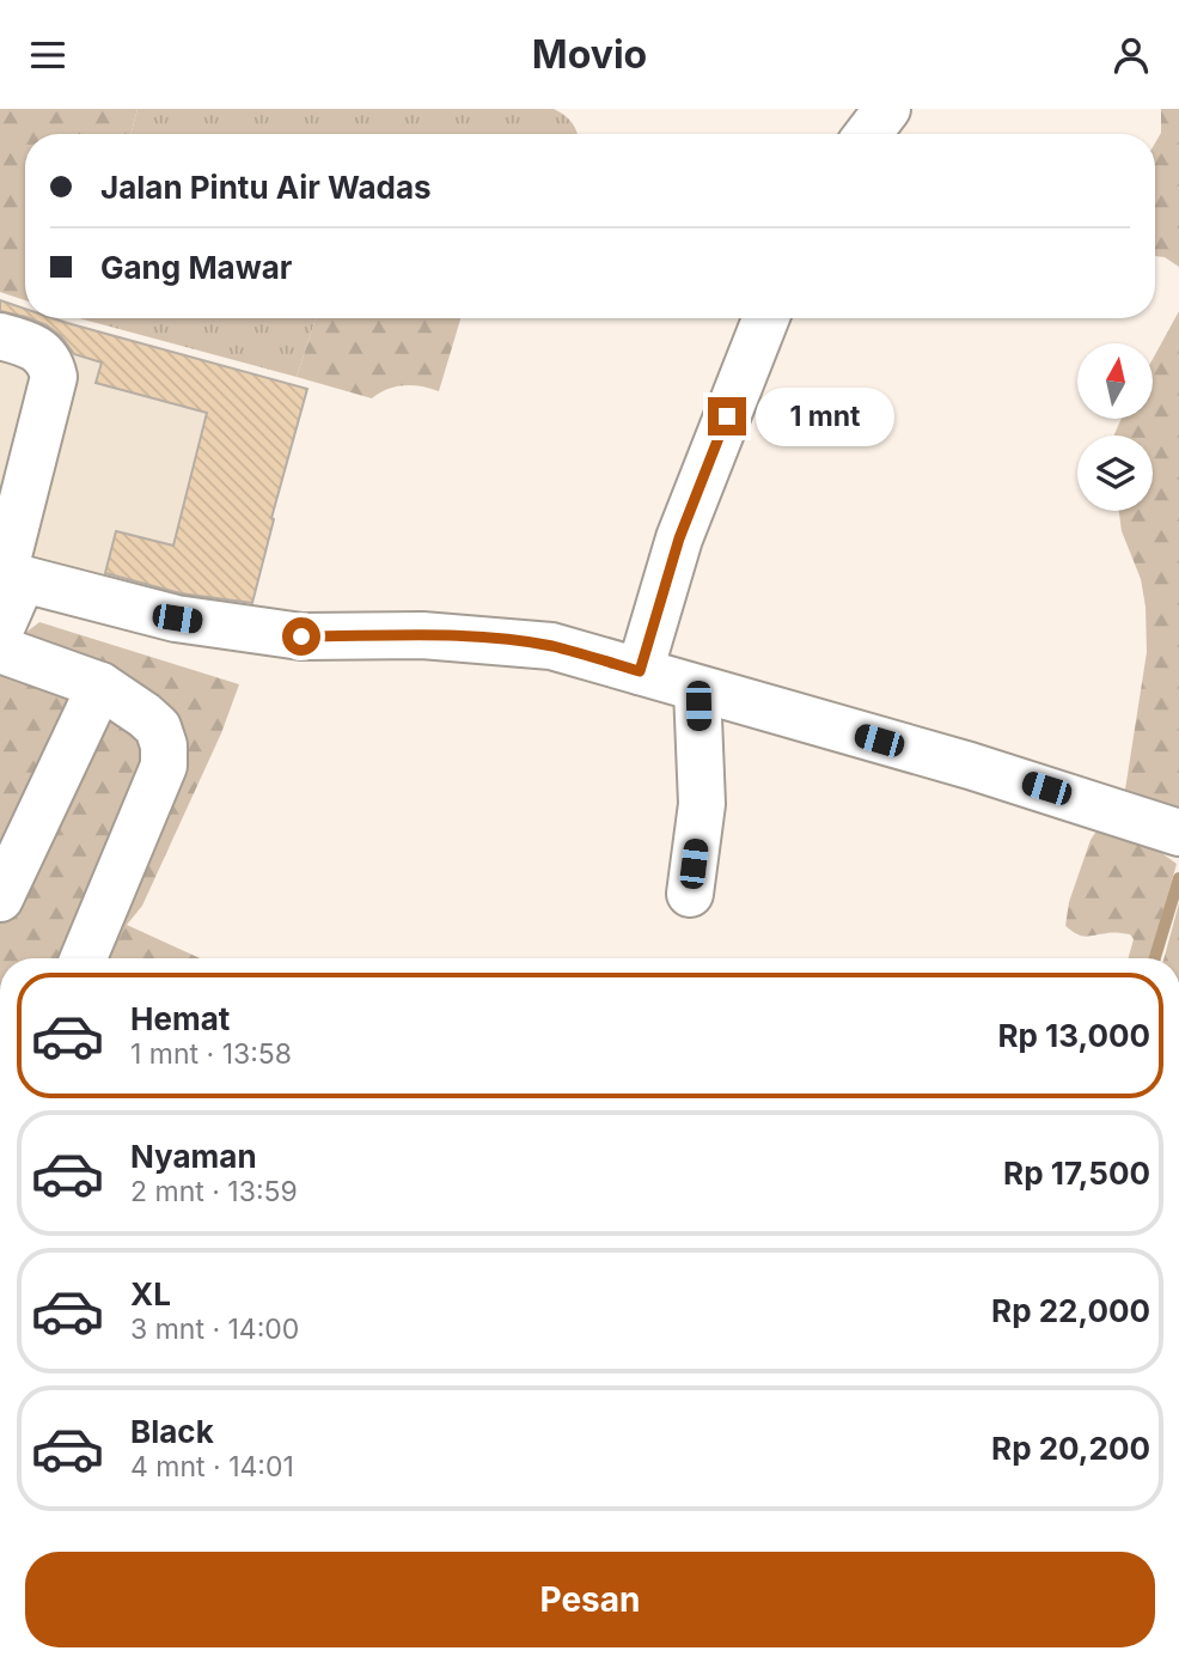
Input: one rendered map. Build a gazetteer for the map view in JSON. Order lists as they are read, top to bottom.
{
  "north": "top",
  "page": {
    "header": "Movio",
    "banner": ["Jalan Pintu Air Wadas", "Gang Mawar"],
    "bubble": "1 mnt",
    "list": [
      {
        "name": "Hemat",
        "note": "1 mnt · 13:58",
        "value": "Rp 13,000"
      },
      {
        "name": "Nyaman",
        "note": "2 mnt · 13:59",
        "value": "Rp 17,500"
      },
      {
        "name": "XL",
        "note": "3 mnt · 14:00",
        "value": "Rp 22,000"
      },
      {
        "name": "Black",
        "note": "4 mnt · 14:01",
        "value": "Rp 20,200"
      }
    ],
    "buttons": "Pesan"
  }
}
